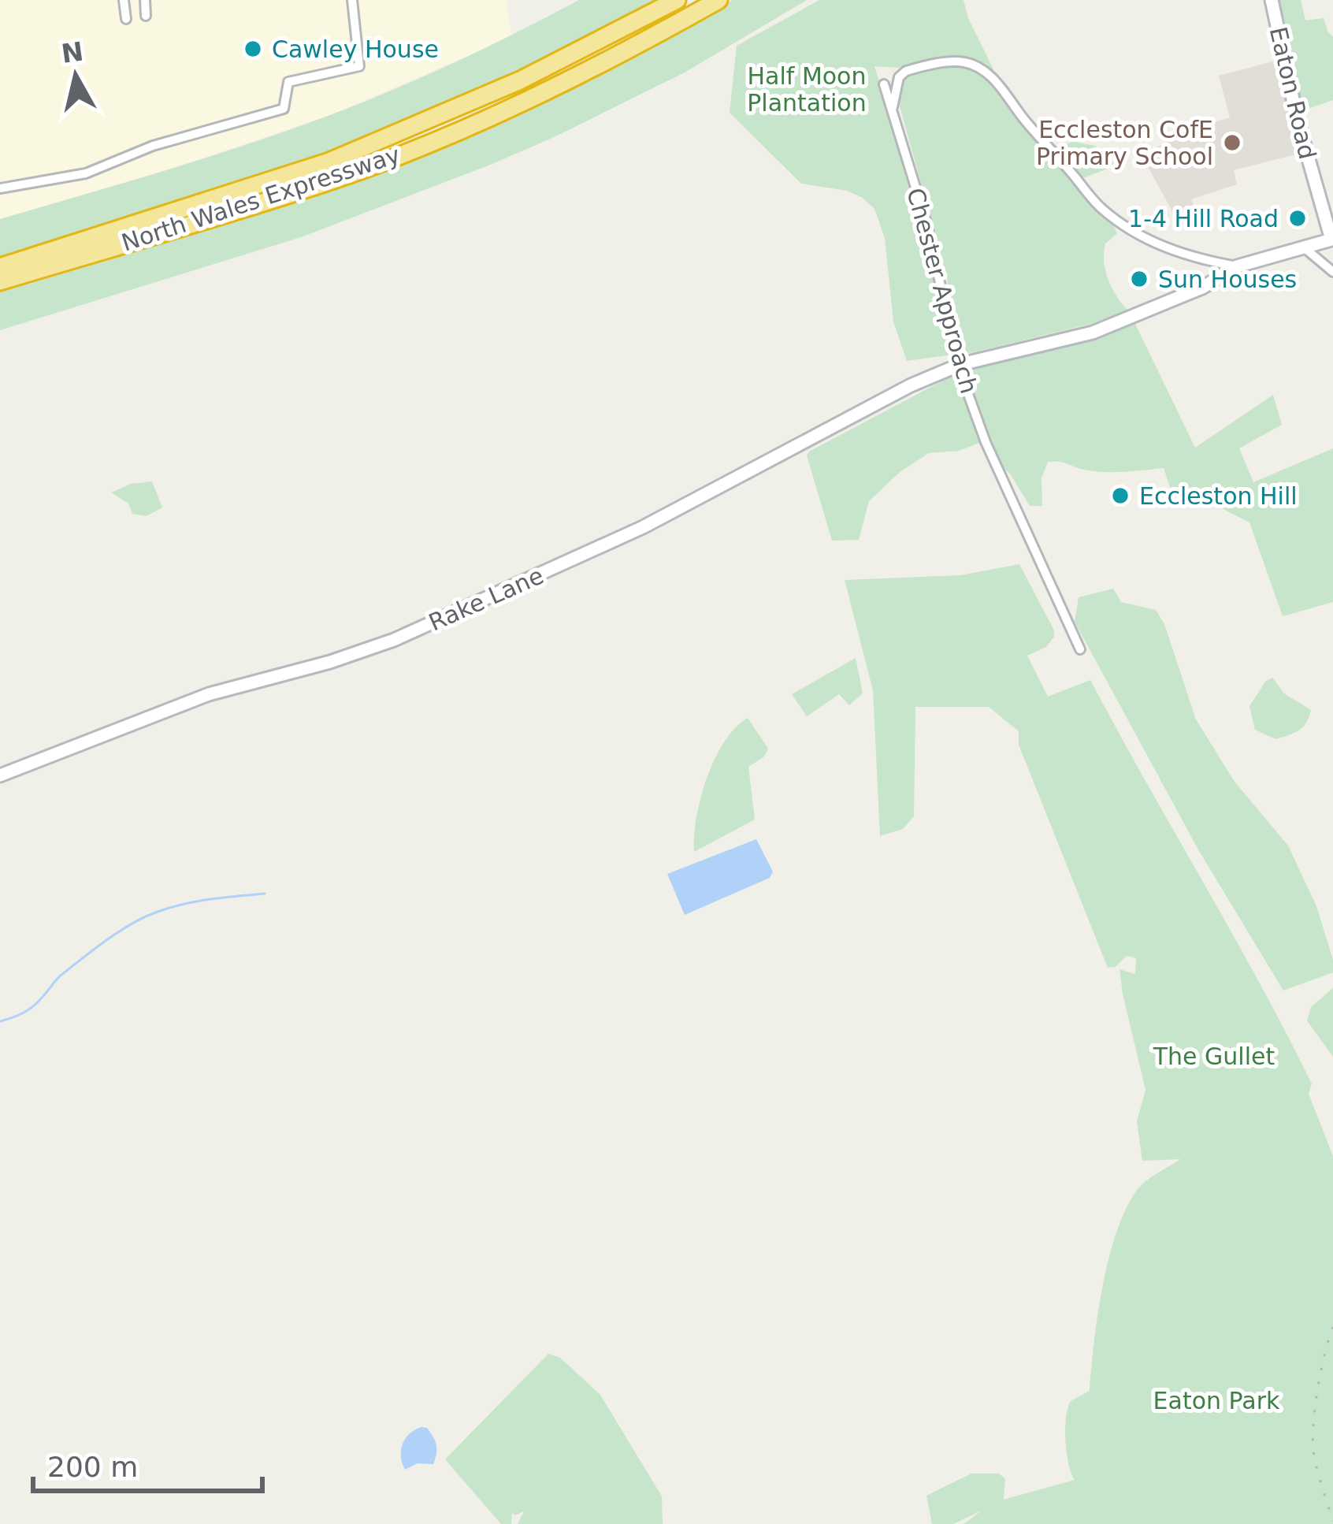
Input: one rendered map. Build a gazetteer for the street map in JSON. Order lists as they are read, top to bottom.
{
  "streets": {
    "highway": ["North Wales Expressway"],
    "street": ["Eaton Road", "Chester Approach", "Rake Lane"]
  },
  "parks": ["Half Moon Plantation", "The Gullet", "Eaton Park"],
  "places": [
    "Cawley House",
    "Eccleston CofE Primary School",
    "1-4 Hill Road",
    "Sun Houses",
    "Eccleston Hill"
  ],
  "scale_bar": "200 m",
  "north": "top"
}
